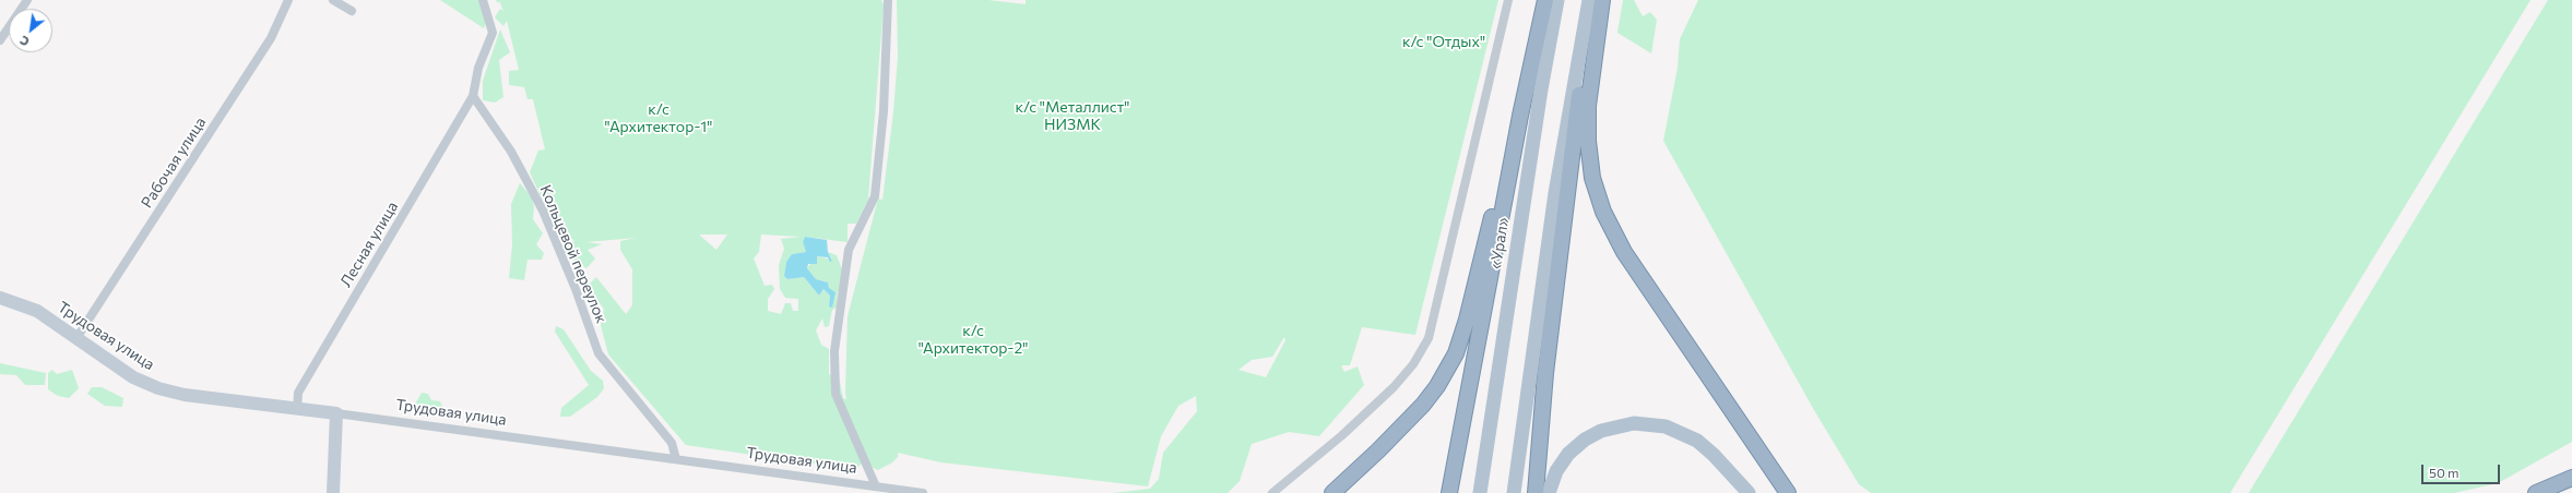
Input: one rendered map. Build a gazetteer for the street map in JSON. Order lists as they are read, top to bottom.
{
  "streets": {
    "main road": ["«Урал»", "Трудовая улица"],
    "street": ["Рабочая улица", "Лесная улица", "Кольцевой переулок"]
  },
  "crossings": [
    ["Рабочая улица", "Трудовая улица"],
    ["Лесная улица", "Кольцевой переулок"],
    ["Лесная улица", "Трудовая улица"],
    ["Кольцевой переулок", "Трудовая улица"]
  ],
  "parks": [
    "к/с \"Отдых\"",
    "к/с \"Металлист\" НИЗМК",
    "к/с \"Архитектор-1\"",
    "к/с \"Архитектор-2\""
  ],
  "scale_bar": "50 m",
  "north": "bottom left"
}
